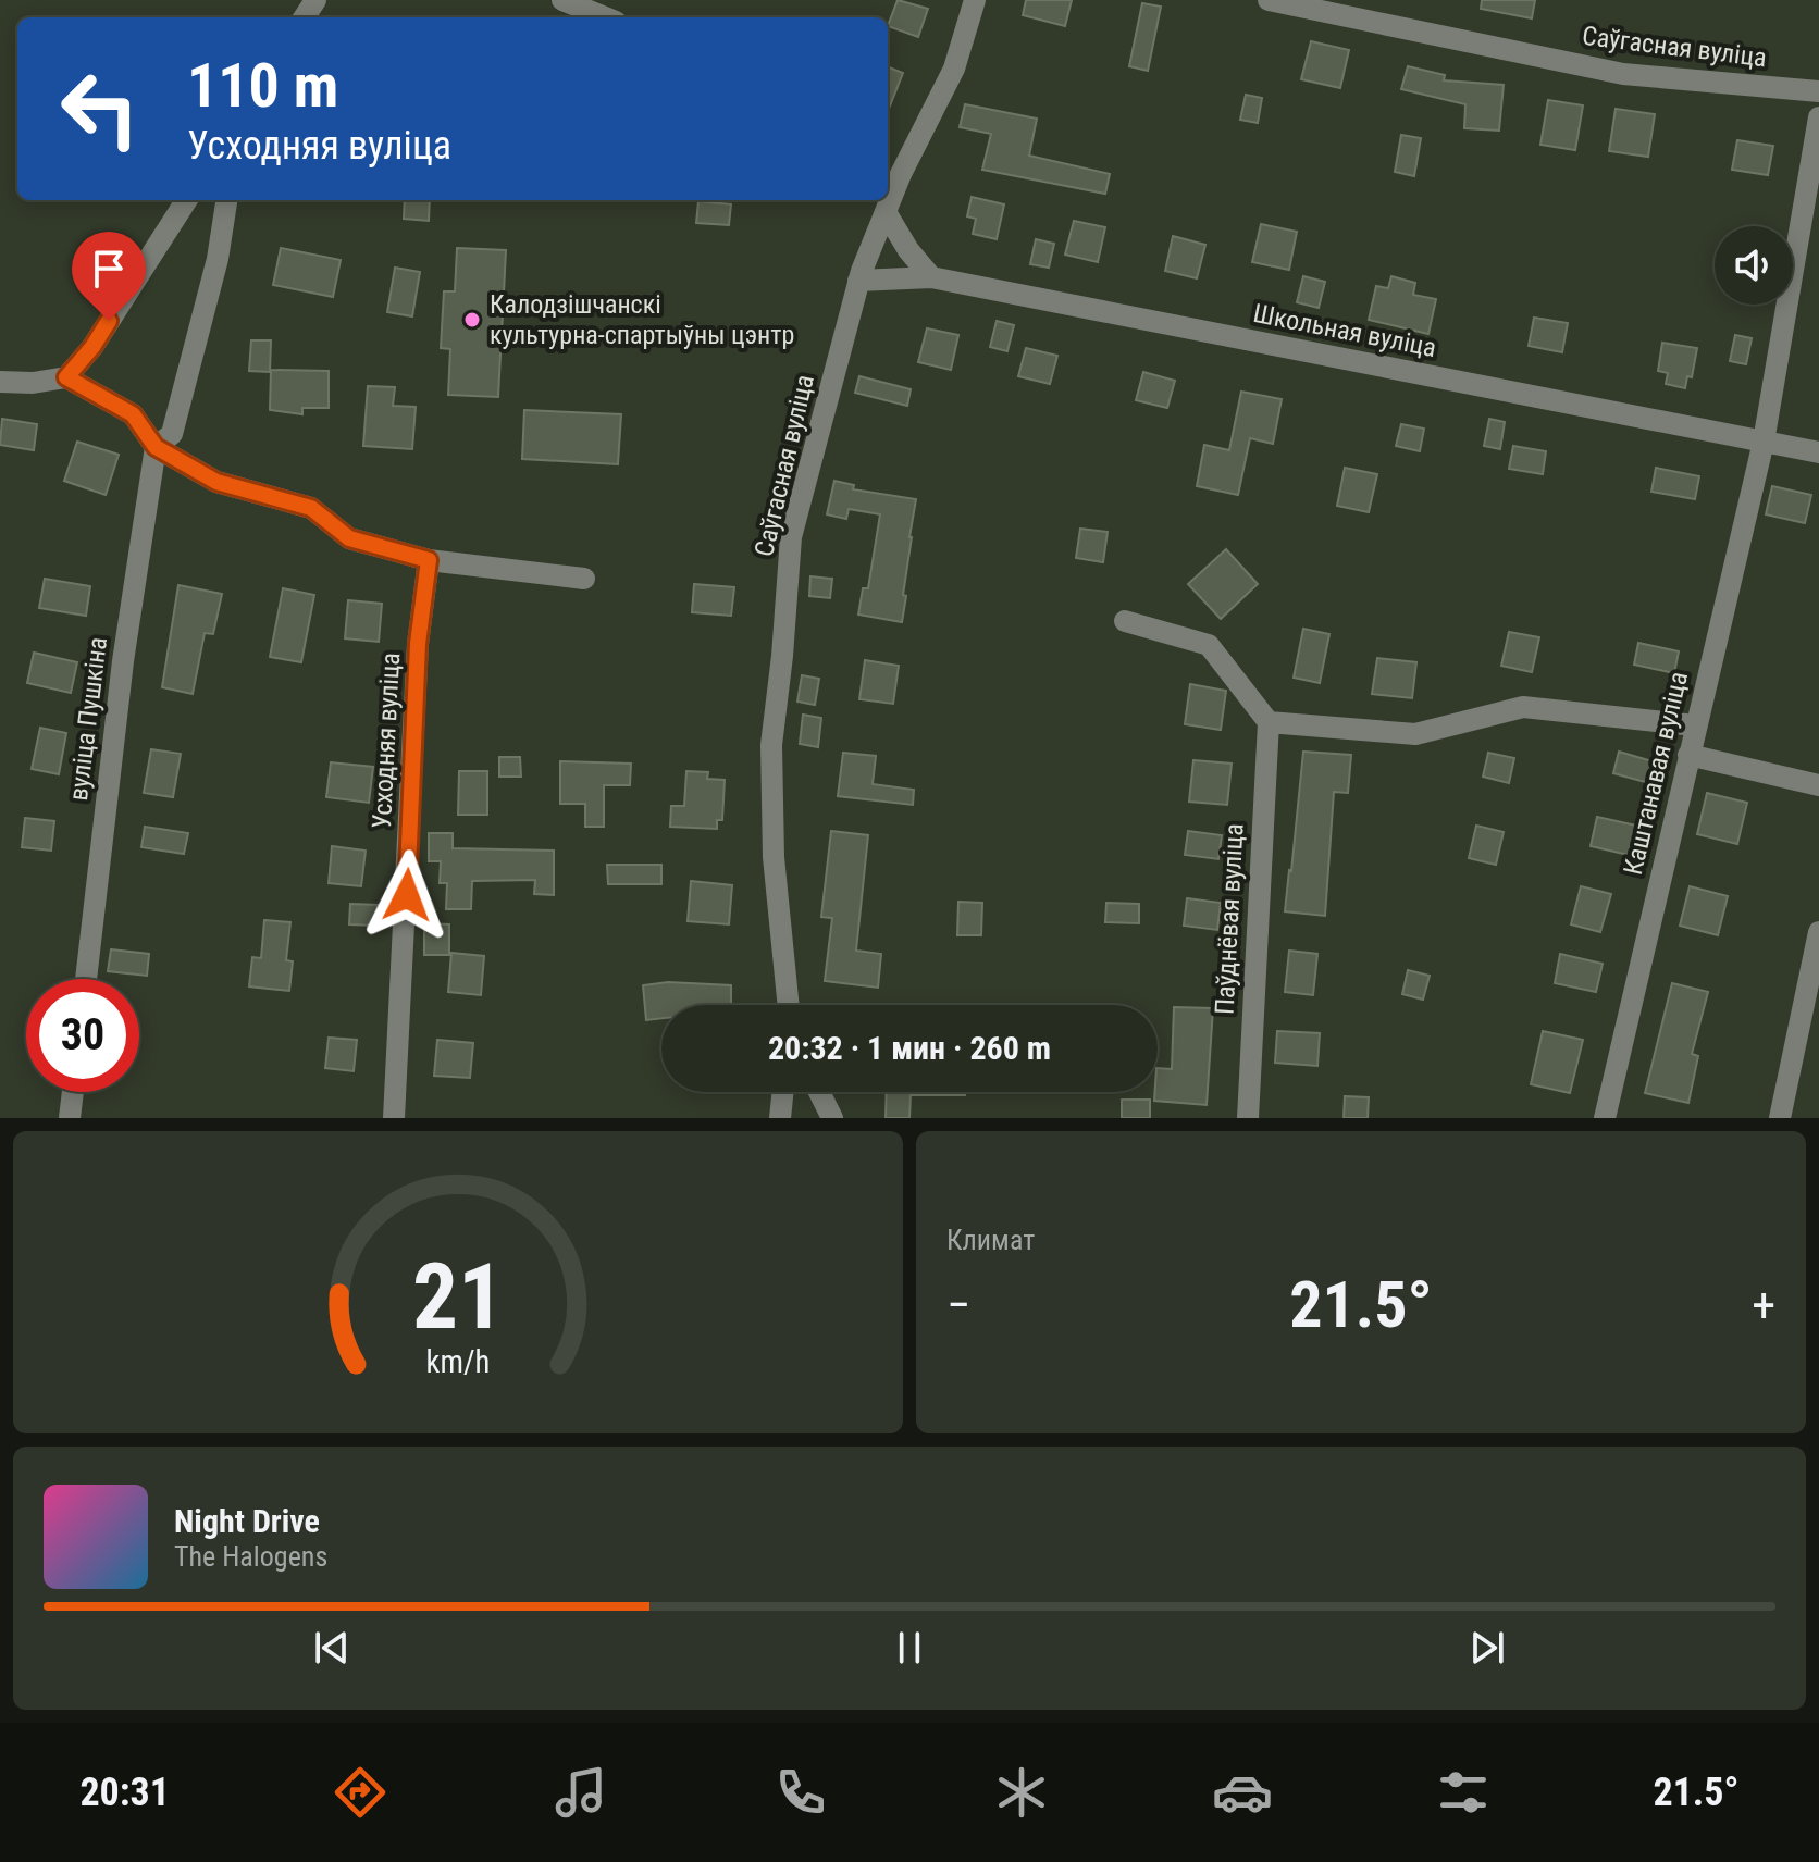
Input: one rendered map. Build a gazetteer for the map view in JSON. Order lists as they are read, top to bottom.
{
  "streets": {
    "street": [
      "Саўгасная вуліца",
      "Школьная вуліца",
      "вуліца Пушкіна",
      "Усходняя вуліца",
      "Каштанавая вуліца",
      "Паўднёвая вуліца"
    ]
  },
  "crossings": [
    ["Саўгасная вуліца", "Школьная вуліца"],
    ["Школьная вуліца", "Каштанавая вуліца"]
  ],
  "places": ["Калодзішчанскі культурна-спартыўны цэнтр"],
  "page": {
    "turn": ["110 m", "Усходняя вуліца"],
    "limit": "30",
    "trip": "20:32 · 1 мин · 260 m",
    "tile": "Климат",
    "heat": ["−", "21.5°", "+"],
    "song": ["Night Drive", "The Halogens"],
    "tabs": ["20:31", "21.5°"],
    "gauge": ["21", "km/h"]
  }
}
